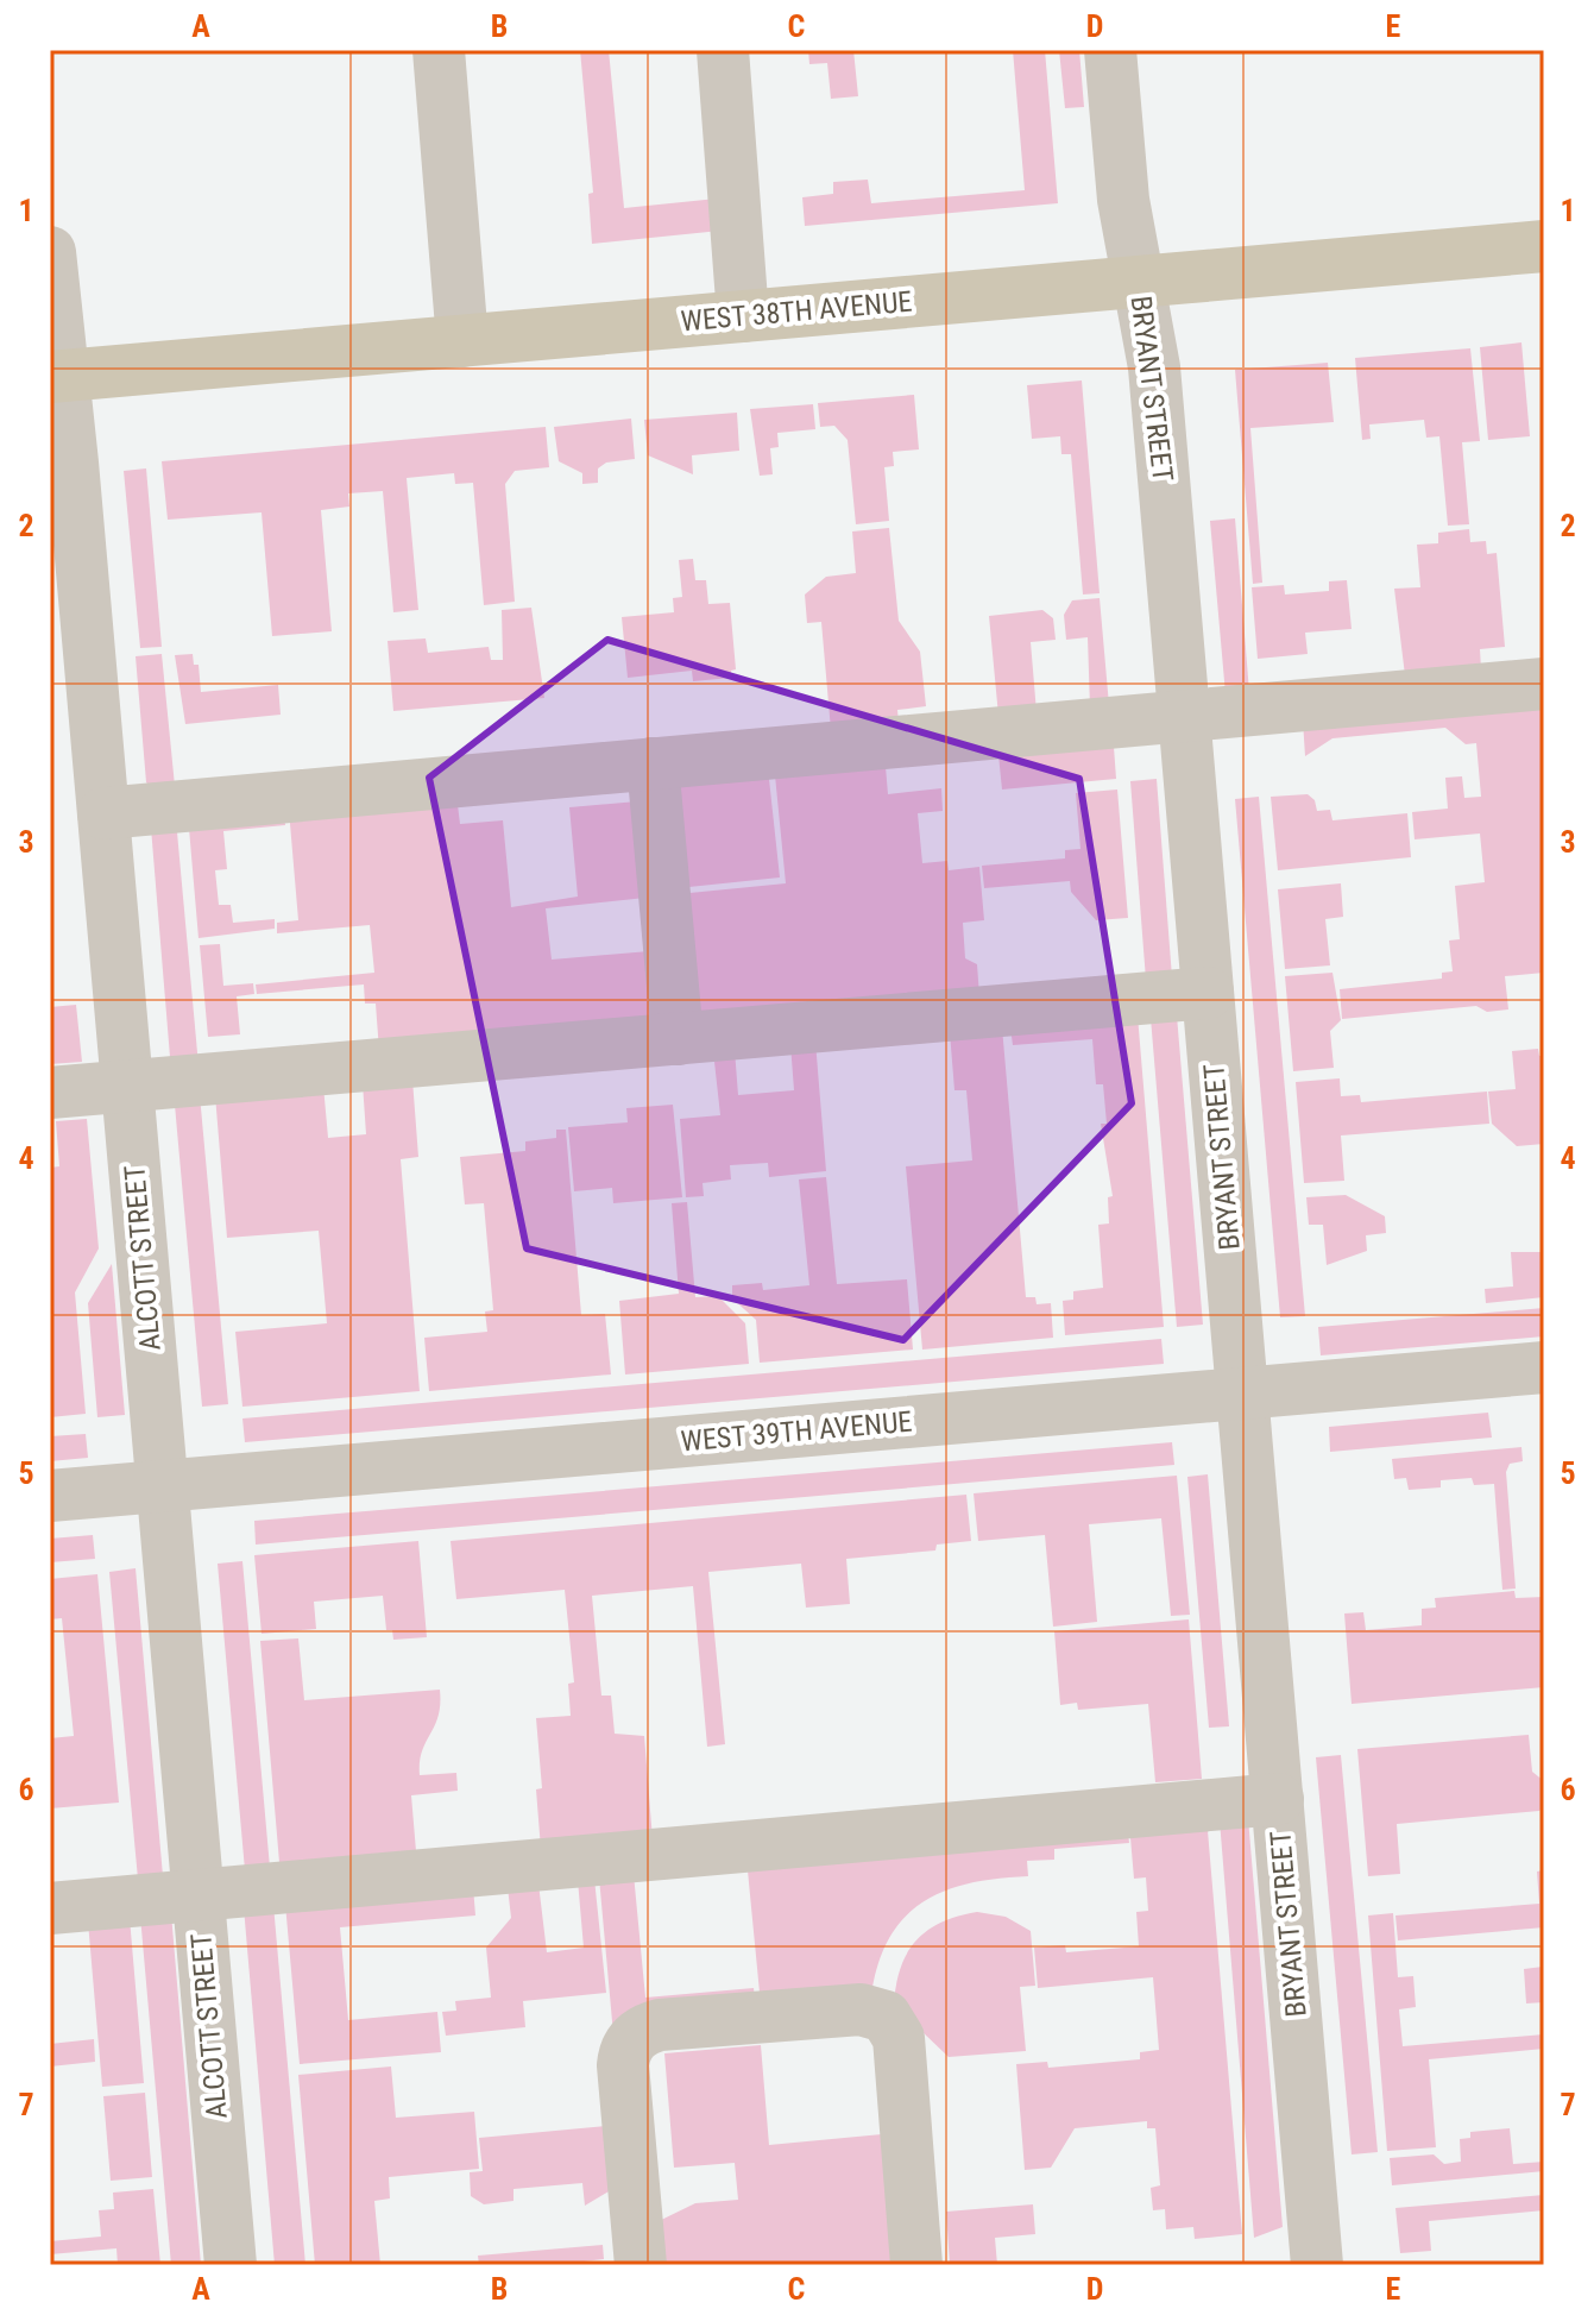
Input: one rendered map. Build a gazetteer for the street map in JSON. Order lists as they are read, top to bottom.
{
  "streets": {
    "main road": ["WEST 38TH AVENUE"],
    "street": ["BRYANT STREET", "ALCOTT STREET", "WEST 39TH AVENUE"]
  },
  "crossings": [
    ["WEST 38TH AVENUE", "BRYANT STREET"],
    ["WEST 38TH AVENUE", "ALCOTT STREET"],
    ["BRYANT STREET", "WEST 39TH AVENUE"],
    ["ALCOTT STREET", "WEST 39TH AVENUE"]
  ],
  "grid": {
    "columns": [
      "A",
      "B",
      "C",
      "D",
      "E"
    ],
    "rows": [
      "1",
      "2",
      "3",
      "4",
      "5",
      "6",
      "7"
    ]
  }
}
